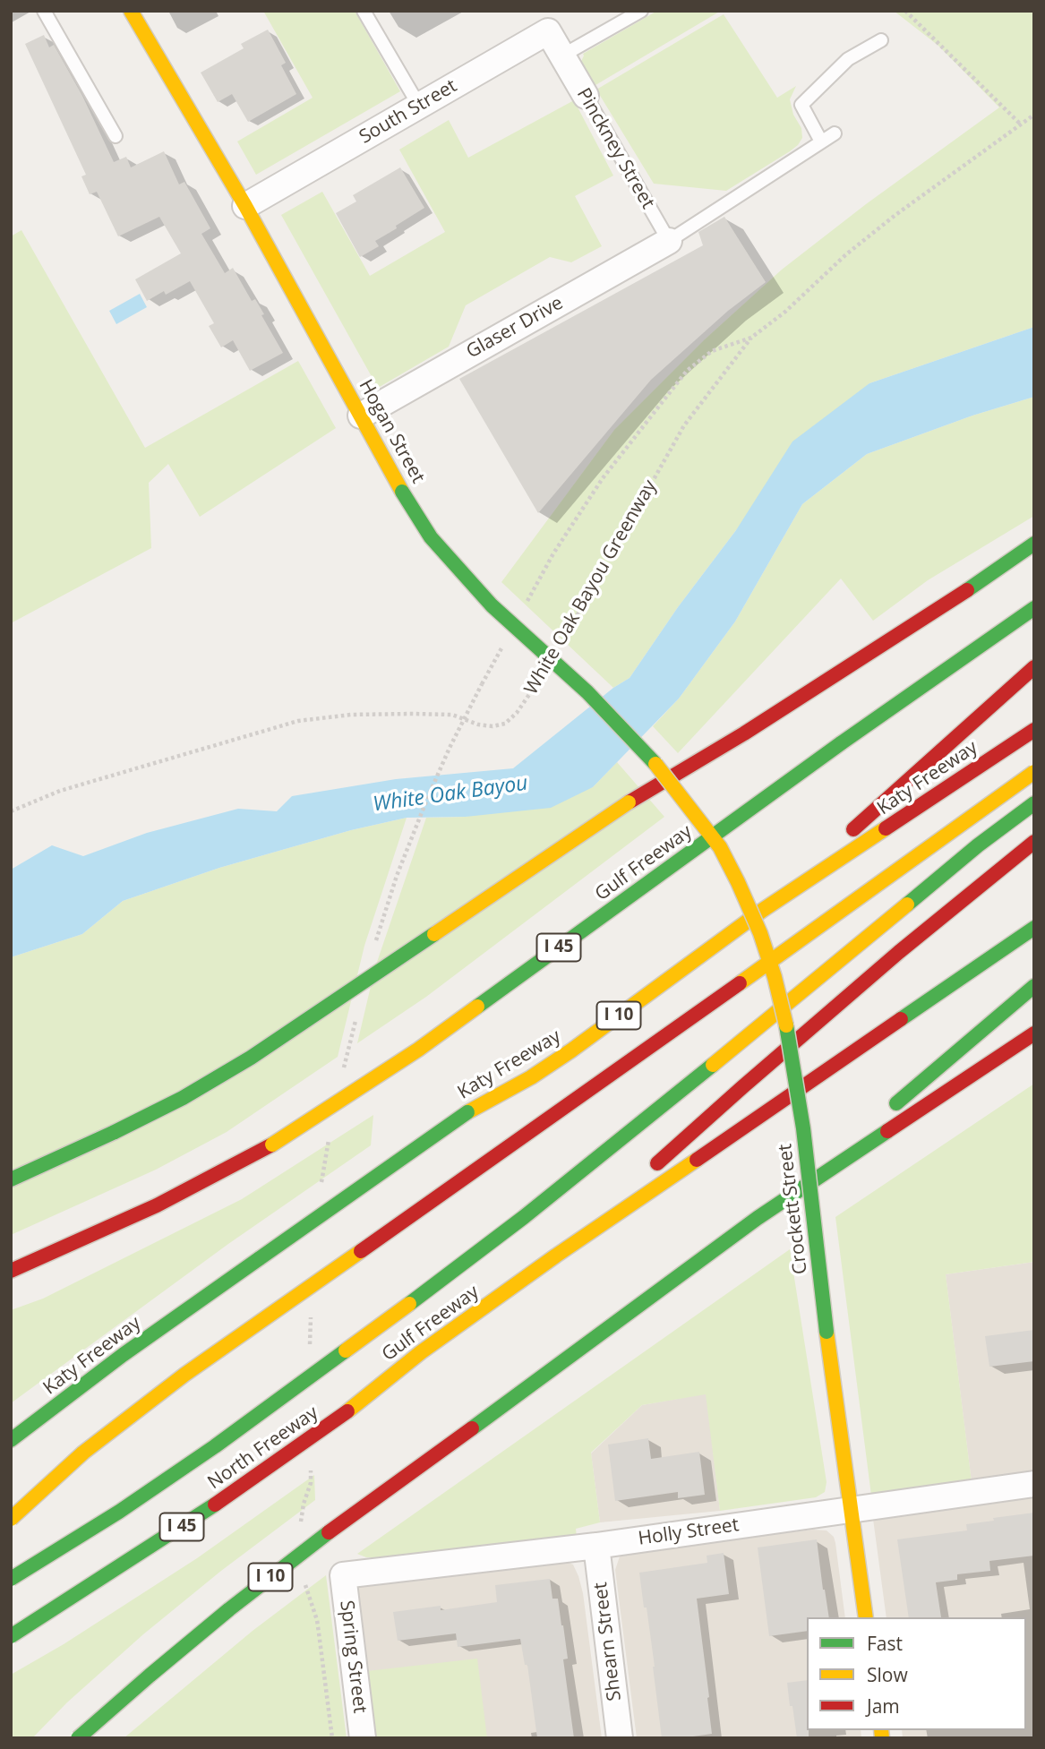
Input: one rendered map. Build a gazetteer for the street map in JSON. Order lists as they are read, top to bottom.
{
  "streets": {
    "main road": [
      "Hogan Street",
      "Katy Freeway",
      "Gulf Freeway",
      "I 45",
      "I 10",
      "Crockett Street",
      "North Freeway"
    ],
    "street": [
      "South Street",
      "Pinckney Street",
      "Glaser Drive",
      "Holly Street",
      "Shearn Street",
      "Spring Street"
    ],
    "path": ["White Oak Bayou Greenway"]
  },
  "crossings": [
    ["South Street", "Pinckney Street"],
    ["South Street", "Hogan Street"],
    ["Pinckney Street", "Glaser Drive"],
    ["Glaser Drive", "Hogan Street"],
    ["Hogan Street", "Crockett Street"],
    ["Gulf Freeway", "North Freeway"],
    ["Crockett Street", "Holly Street"],
    ["Holly Street", "Shearn Street"],
    ["Holly Street", "Spring Street"]
  ],
  "water": ["White Oak Bayou"],
  "legend": ["Fast", "Slow", "Jam"]
}
